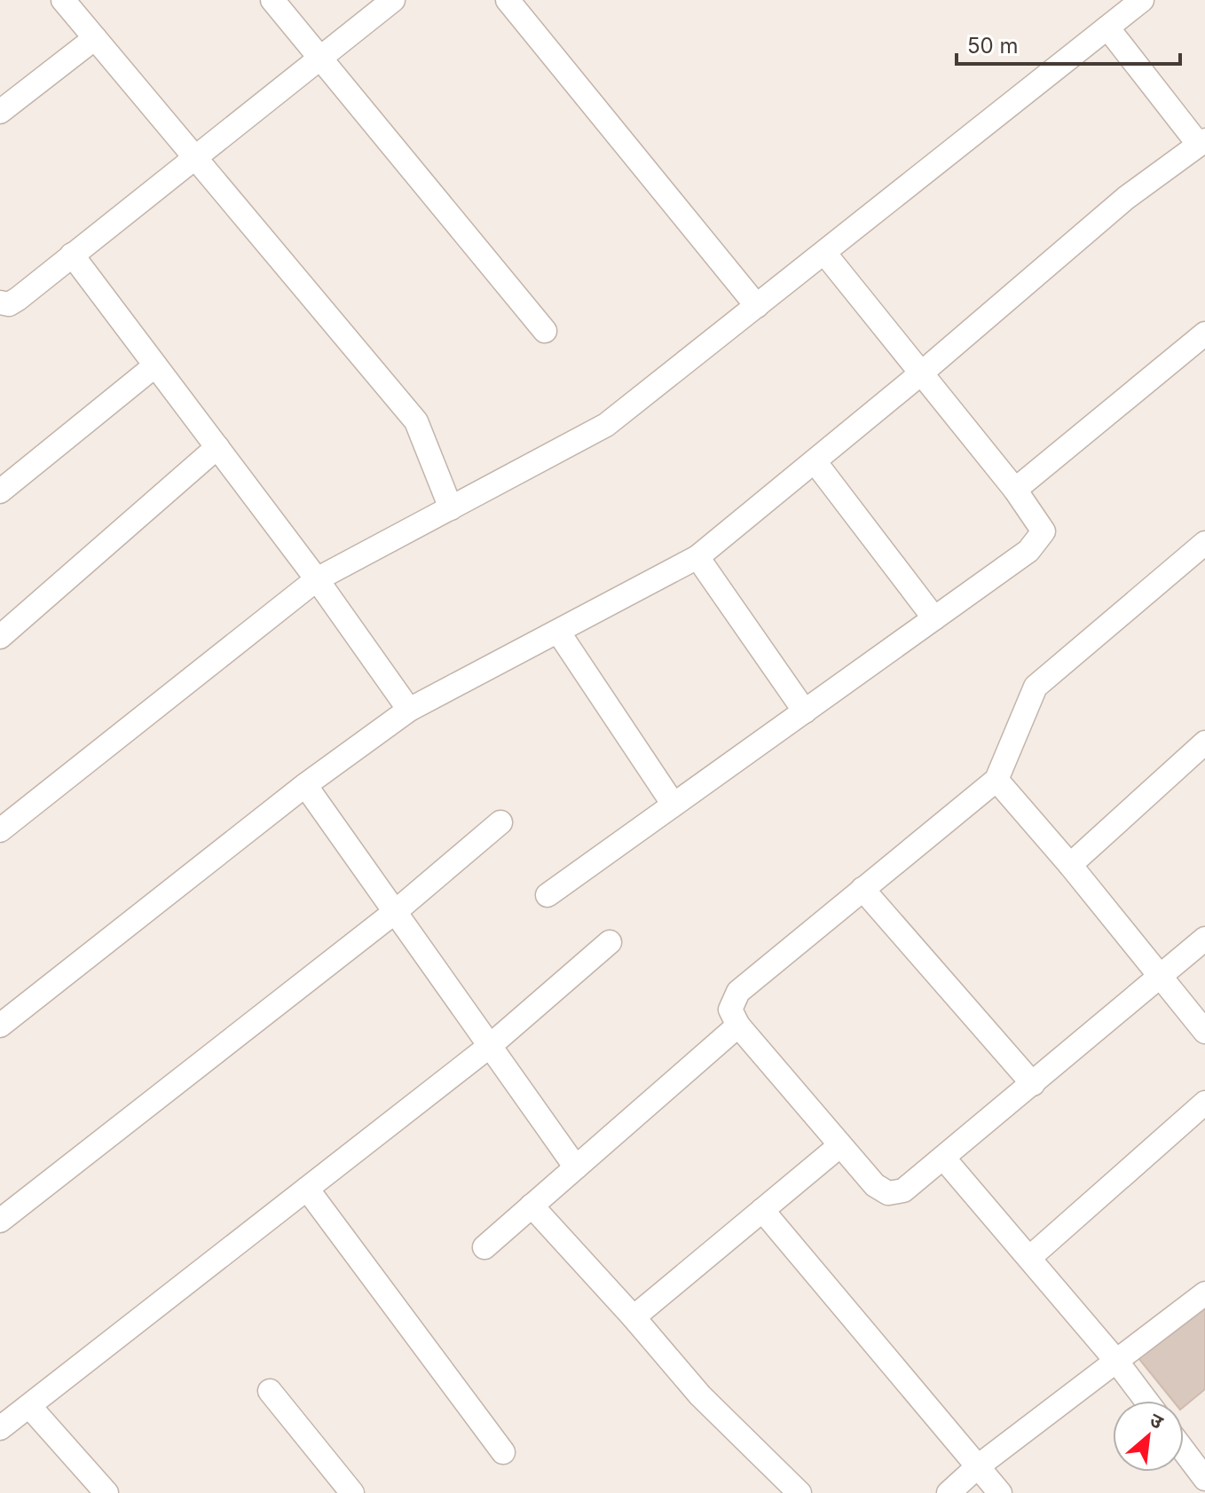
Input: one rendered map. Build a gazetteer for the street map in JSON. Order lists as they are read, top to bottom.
{
  "scale_bar": "50 m",
  "north": "top right"
}
